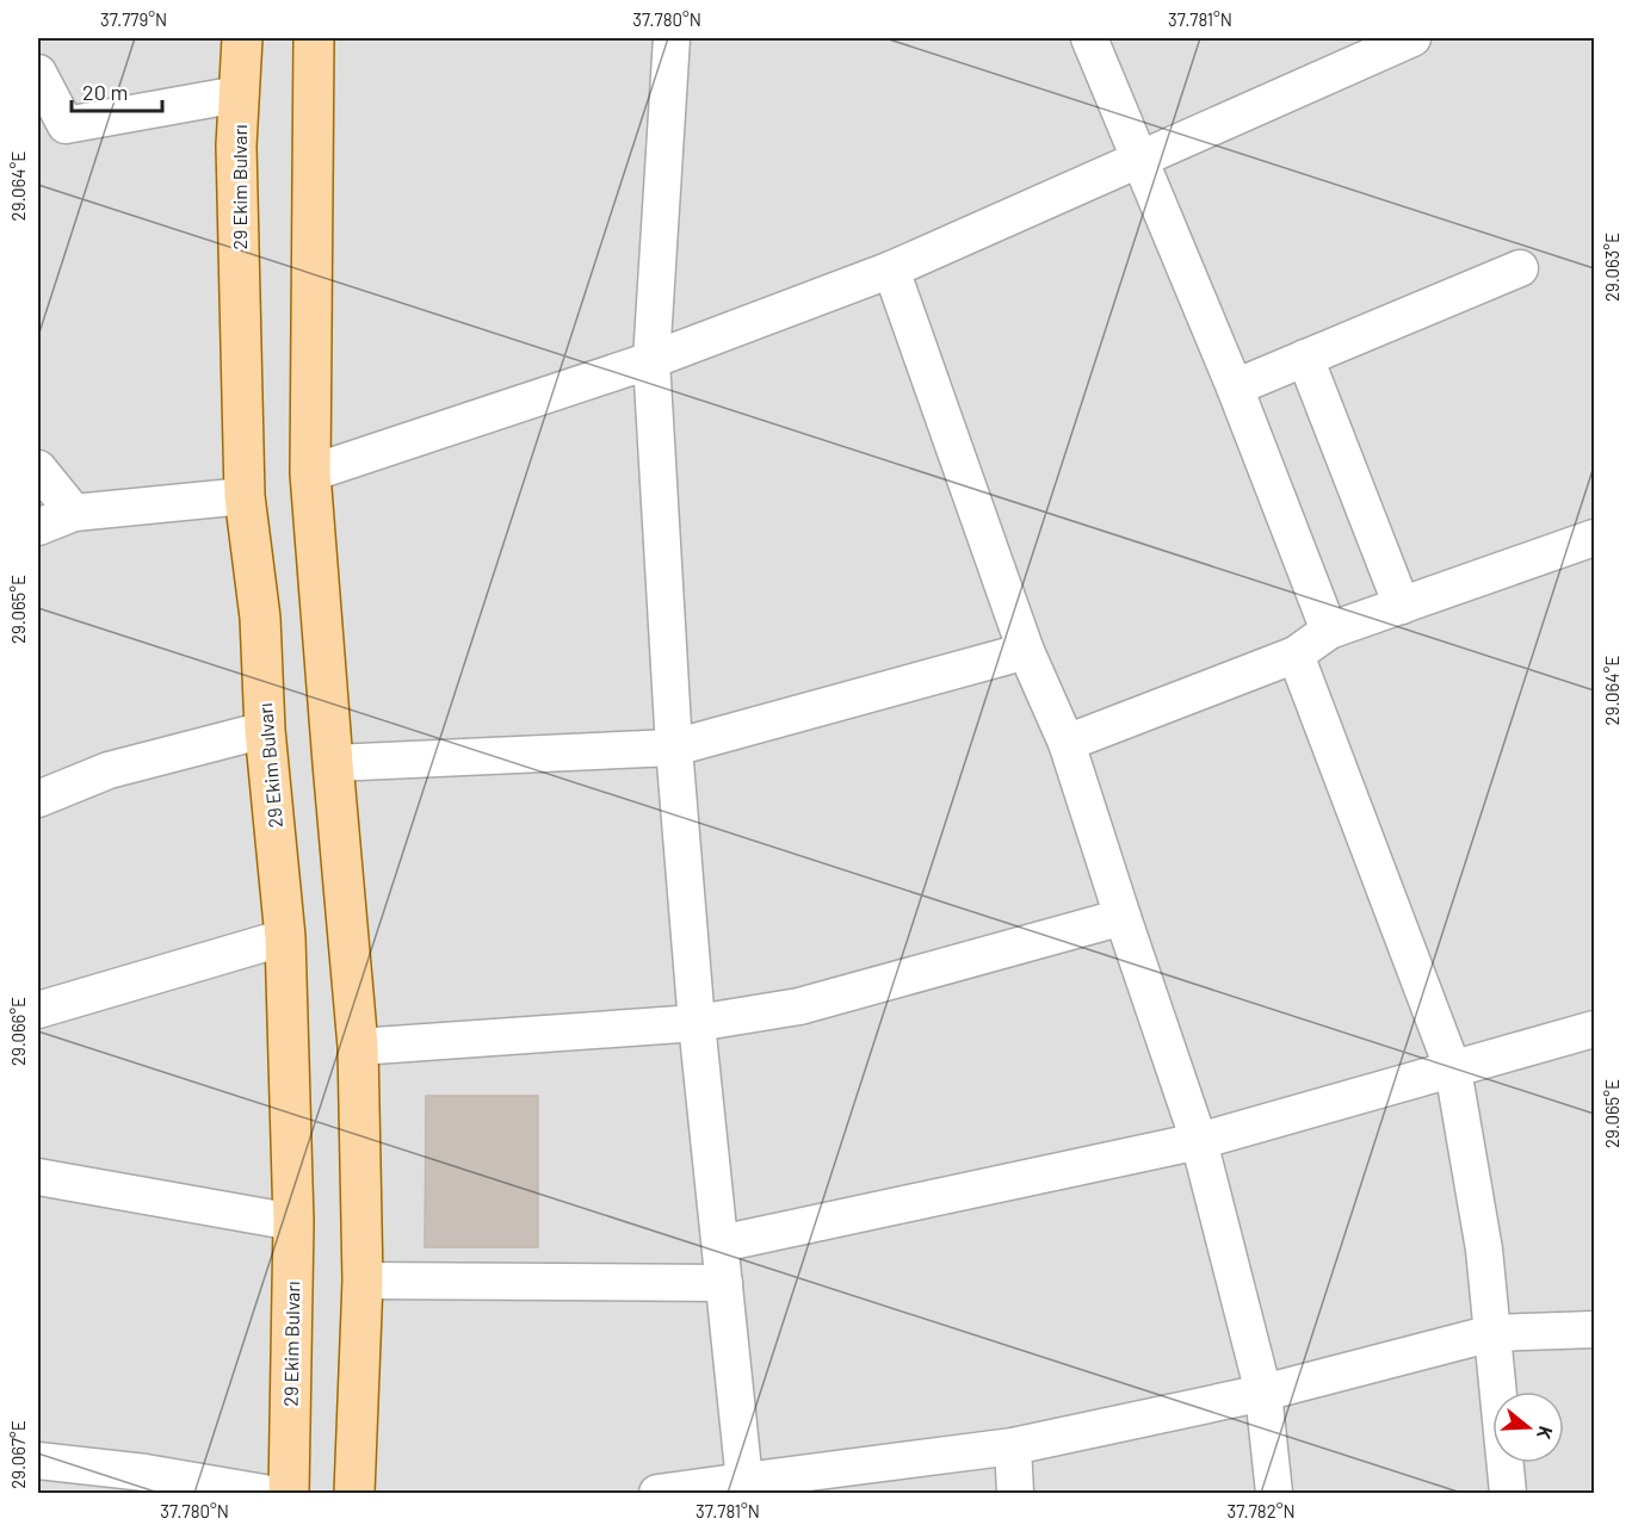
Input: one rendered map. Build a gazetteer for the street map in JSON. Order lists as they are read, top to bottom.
{
  "streets": {
    "main road": ["29 Ekim Bulvarı"]
  },
  "scale_bar": "20 m",
  "north": "right",
  "coordinates": [
    "37.779°N",
    "37.780°N",
    "37.781°N",
    "29.064°E",
    "29.063°E",
    "29.065°E",
    "29.066°E",
    "29.067°E",
    "37.782°N"
  ]
}
